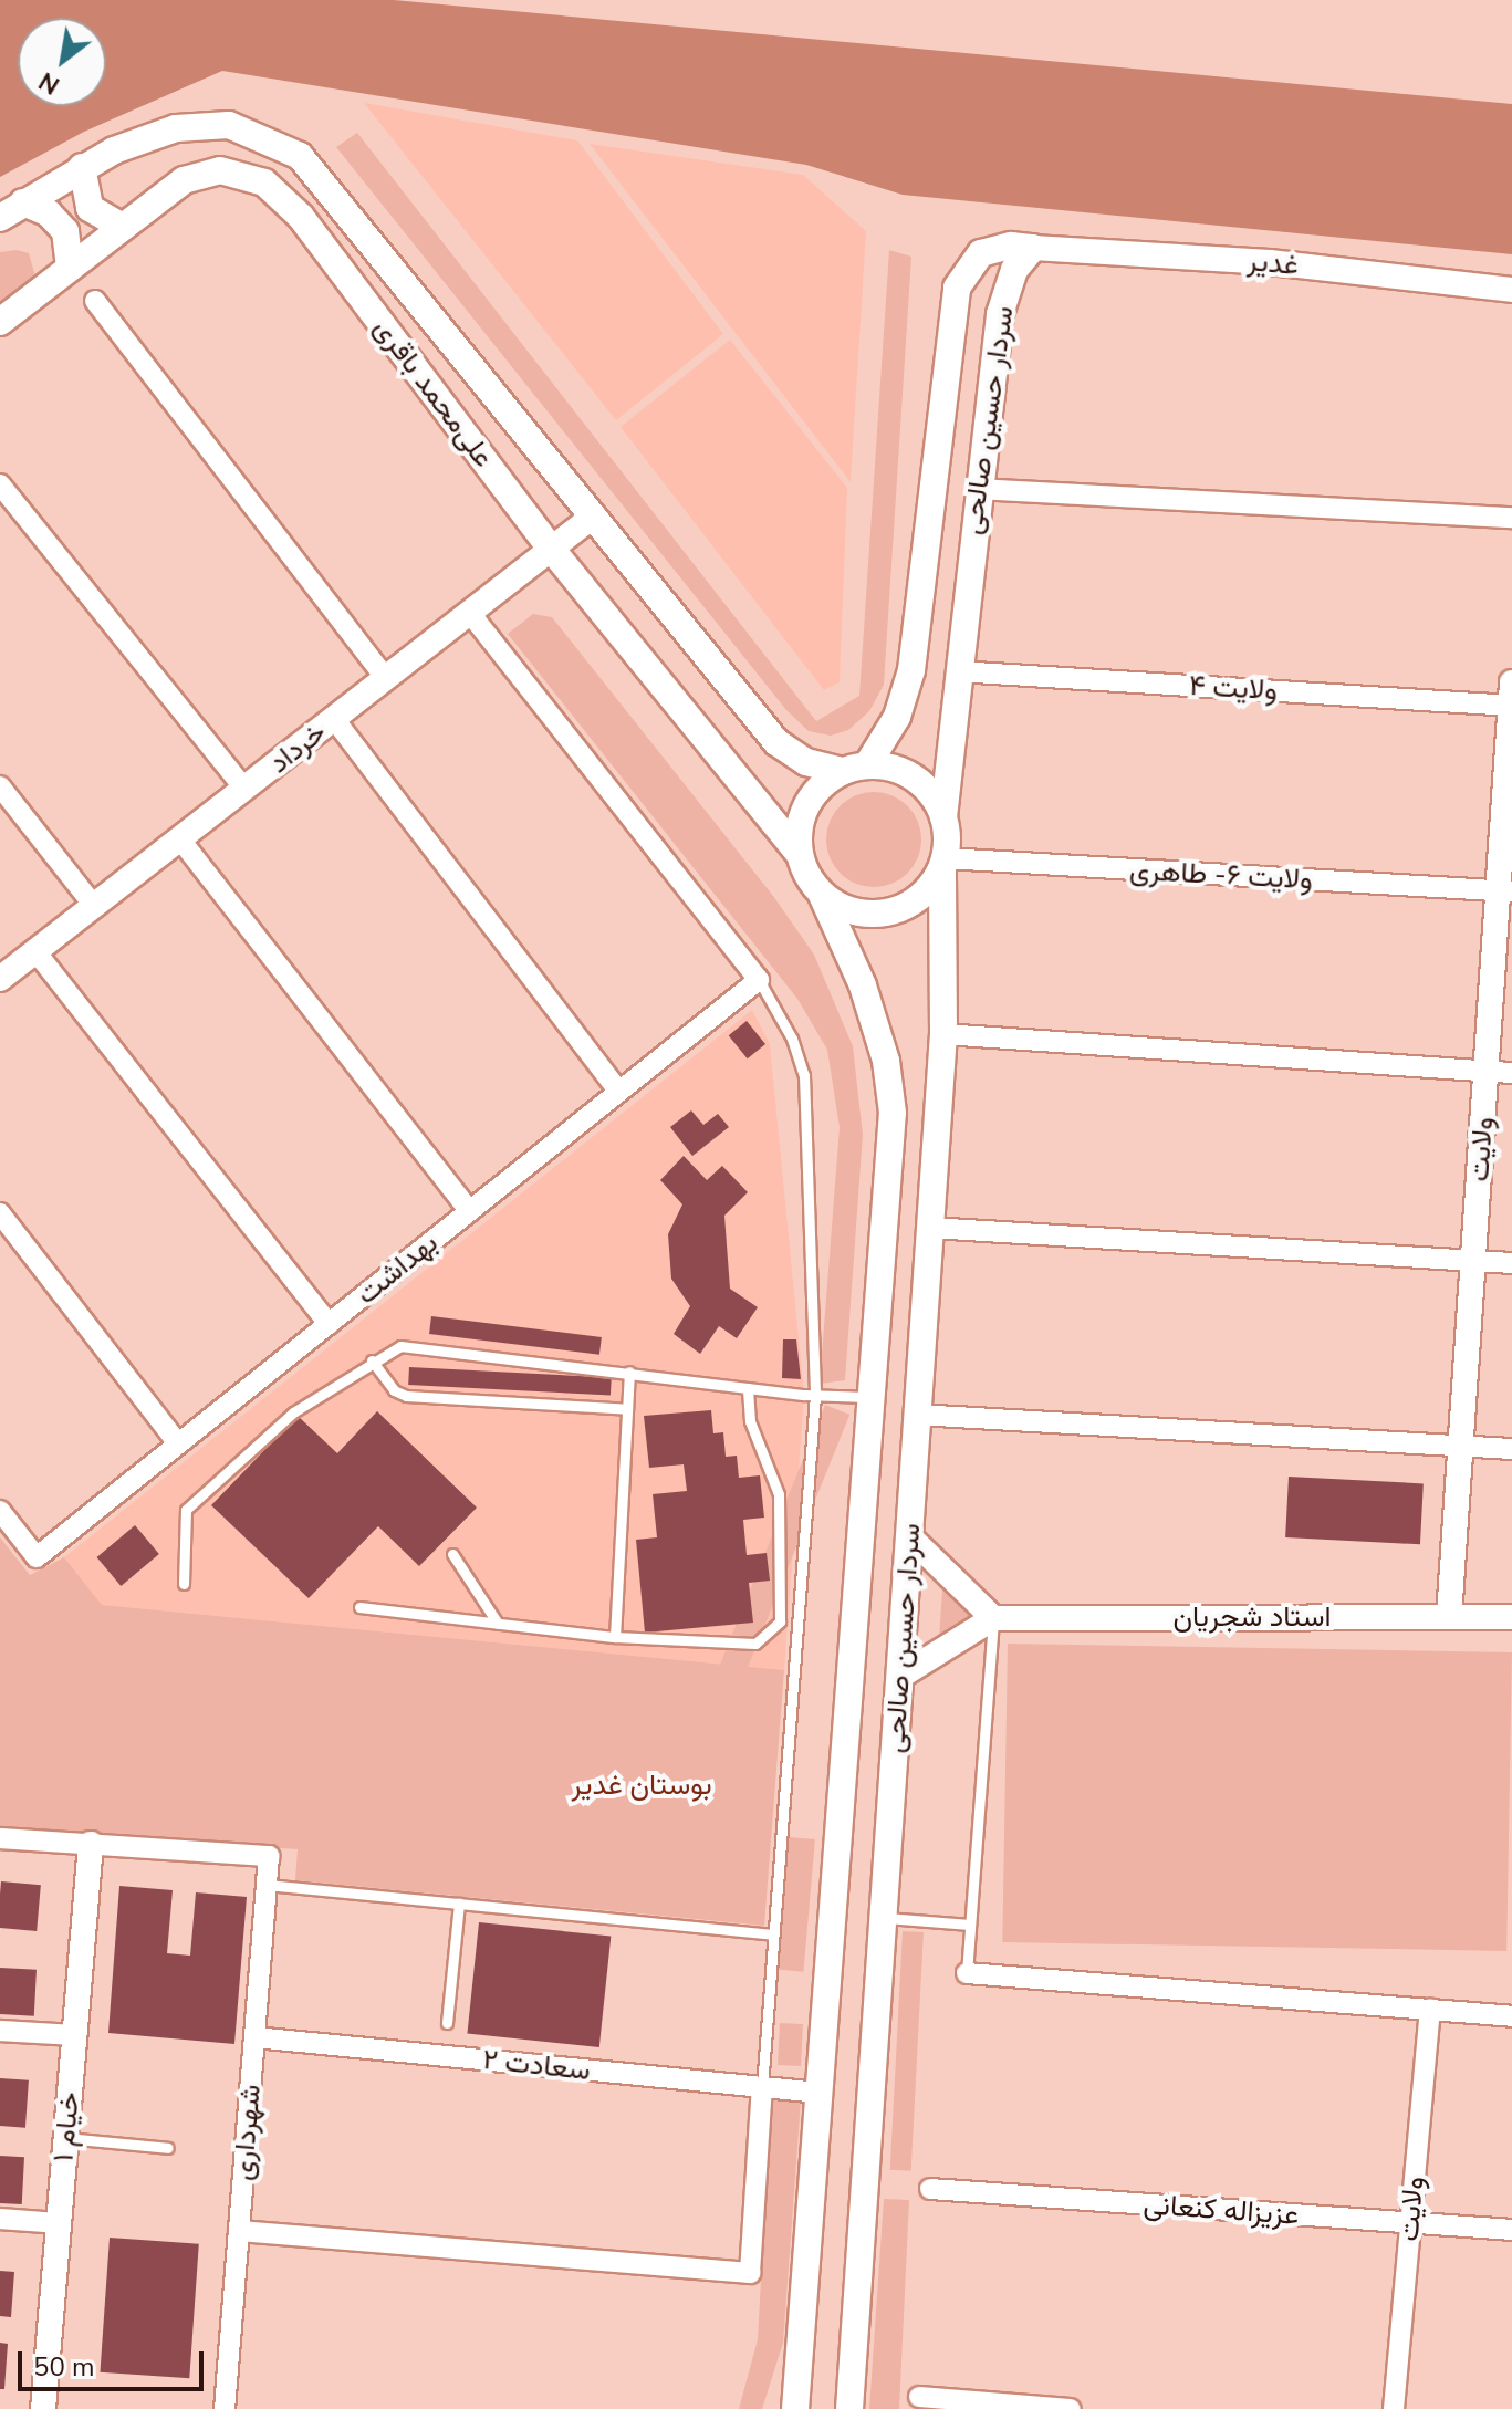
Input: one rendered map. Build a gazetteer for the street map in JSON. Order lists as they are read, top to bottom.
{
  "streets": {
    "main road": ["علی‌محمد باقری", "سردار حسین صالحی"],
    "street": [
      "غدیر",
      "ولایت ۴",
      "خرداد",
      "ولایت ۶- طاهری",
      "ولایت",
      "بهداشت",
      "استاد شجریان",
      "سعادت ۲",
      "خیام ۱",
      "شهرداری",
      "عزیزاله کنعانی"
    ]
  },
  "crossings": [
    ["غدیر", "سردار حسین صالحی"],
    ["علی‌محمد باقری", "سردار حسین صالحی"],
    ["علی‌محمد باقری", "خرداد"],
    ["علی‌محمد باقری", "ولایت ۶- طاهری"],
    ["سردار حسین صالحی", "ولایت ۴"],
    ["سردار حسین صالحی", "ولایت ۶- طاهری"],
    ["سردار حسین صالحی", "سعادت ۲"],
    ["ولایت ۴", "ولایت"],
    ["ولایت ۶- طاهری", "ولایت"],
    ["ولایت", "استاد شجریان"],
    ["ولایت", "عزیزاله کنعانی"],
    ["سعادت ۲", "شهرداری"],
    ["خیام ۱", "شهرداری"]
  ],
  "parks": ["بوستان غدیر"],
  "scale_bar": "50 m",
  "north": "bottom left"
}
